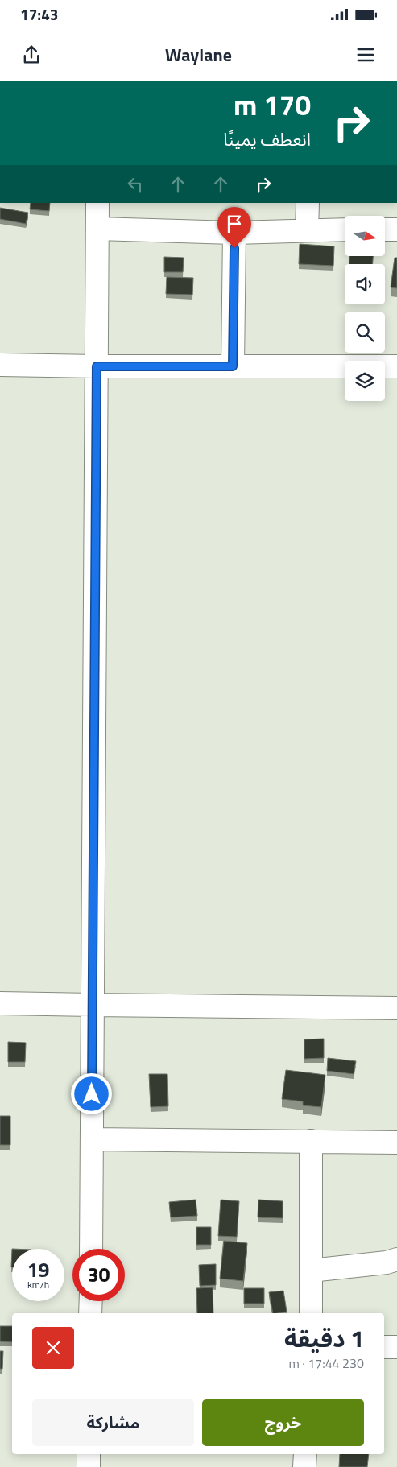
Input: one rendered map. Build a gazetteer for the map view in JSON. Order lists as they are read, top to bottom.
{
  "north": "right",
  "page": {
    "status": "17:43",
    "header": "Waylane",
    "turn": ["170 m", "انعطف يمينًا"],
    "speed": "19 km/h",
    "limit": "30",
    "heading": ["1 دقيقة", "230 m · 17:44"],
    "buttons": ["خروج", "مشاركة"]
  }
}
